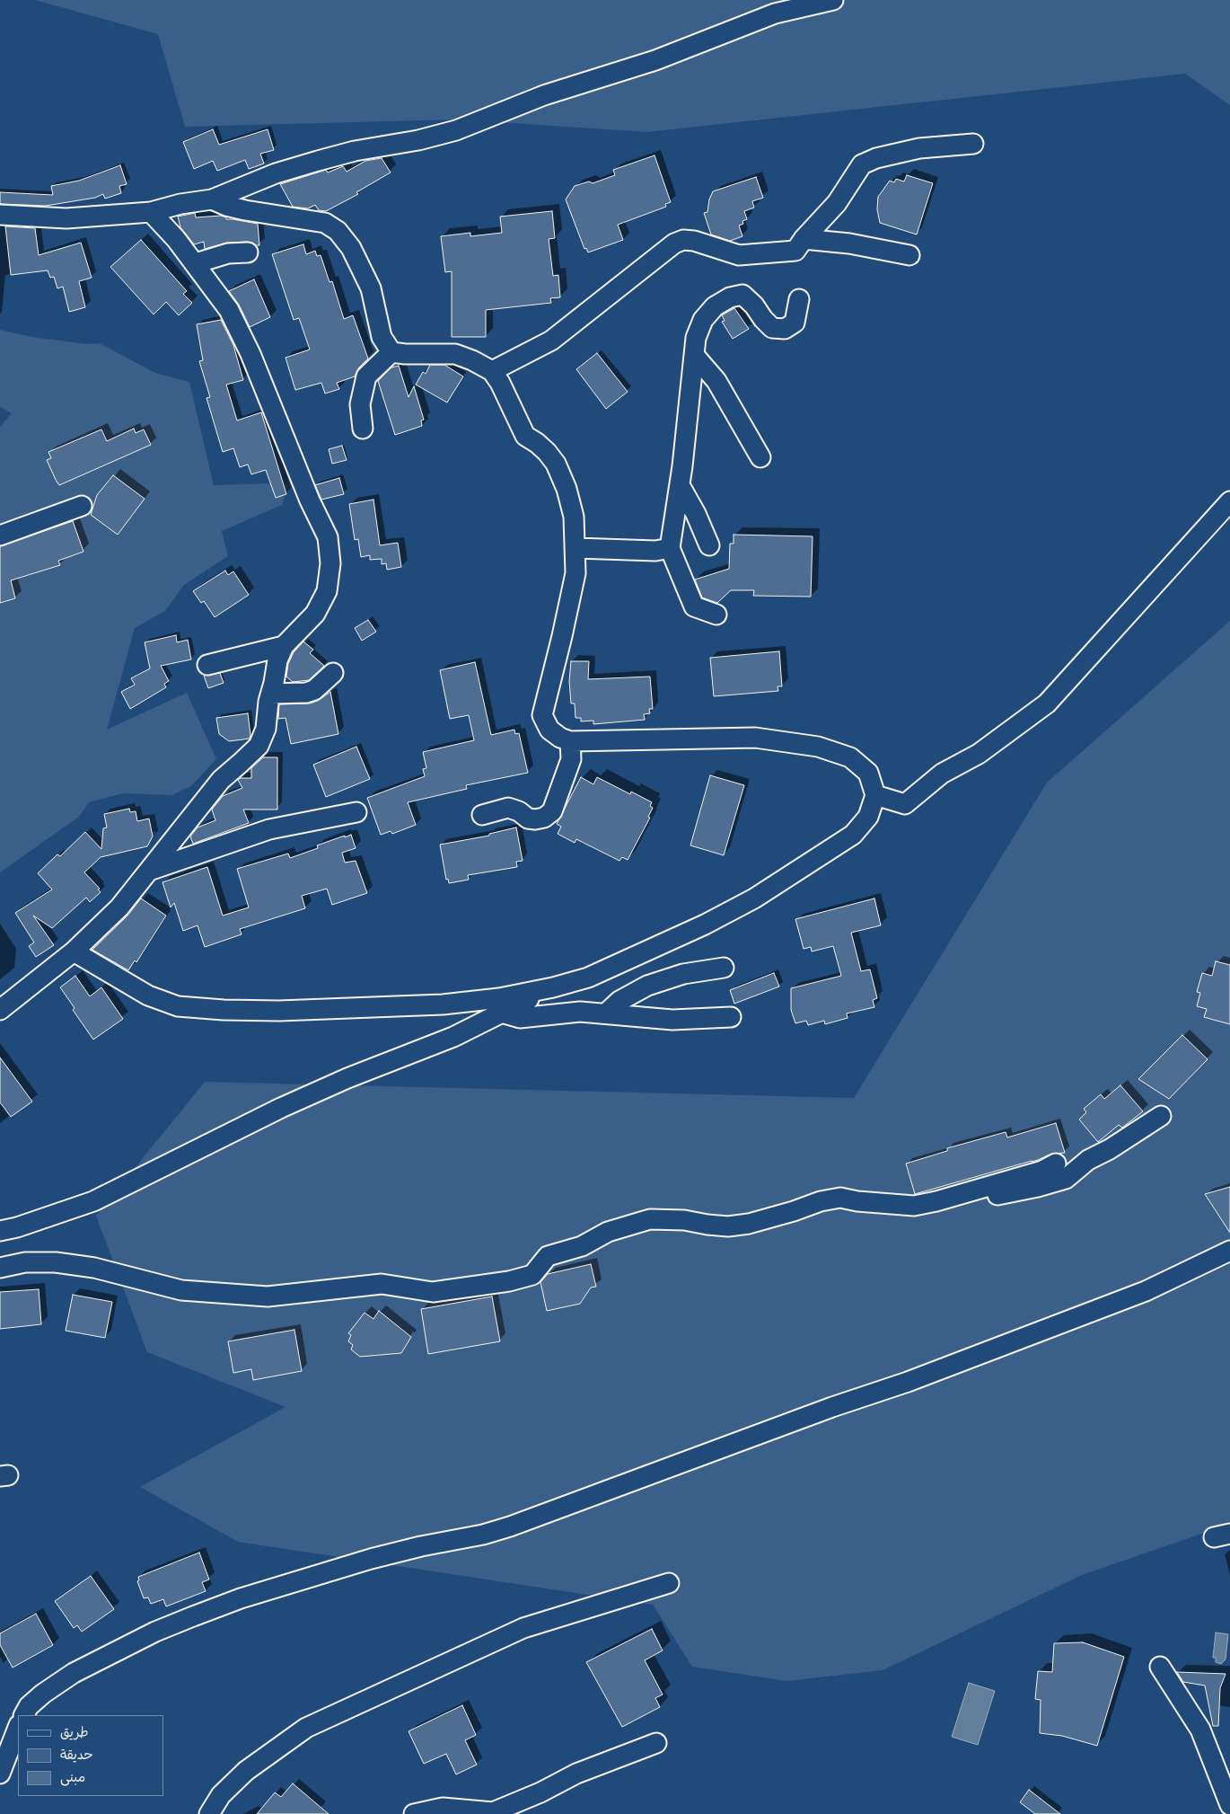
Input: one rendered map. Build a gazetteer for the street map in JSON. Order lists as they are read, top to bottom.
{
  "legend": ["طريق", "حديقة", "مبنى"]
}
